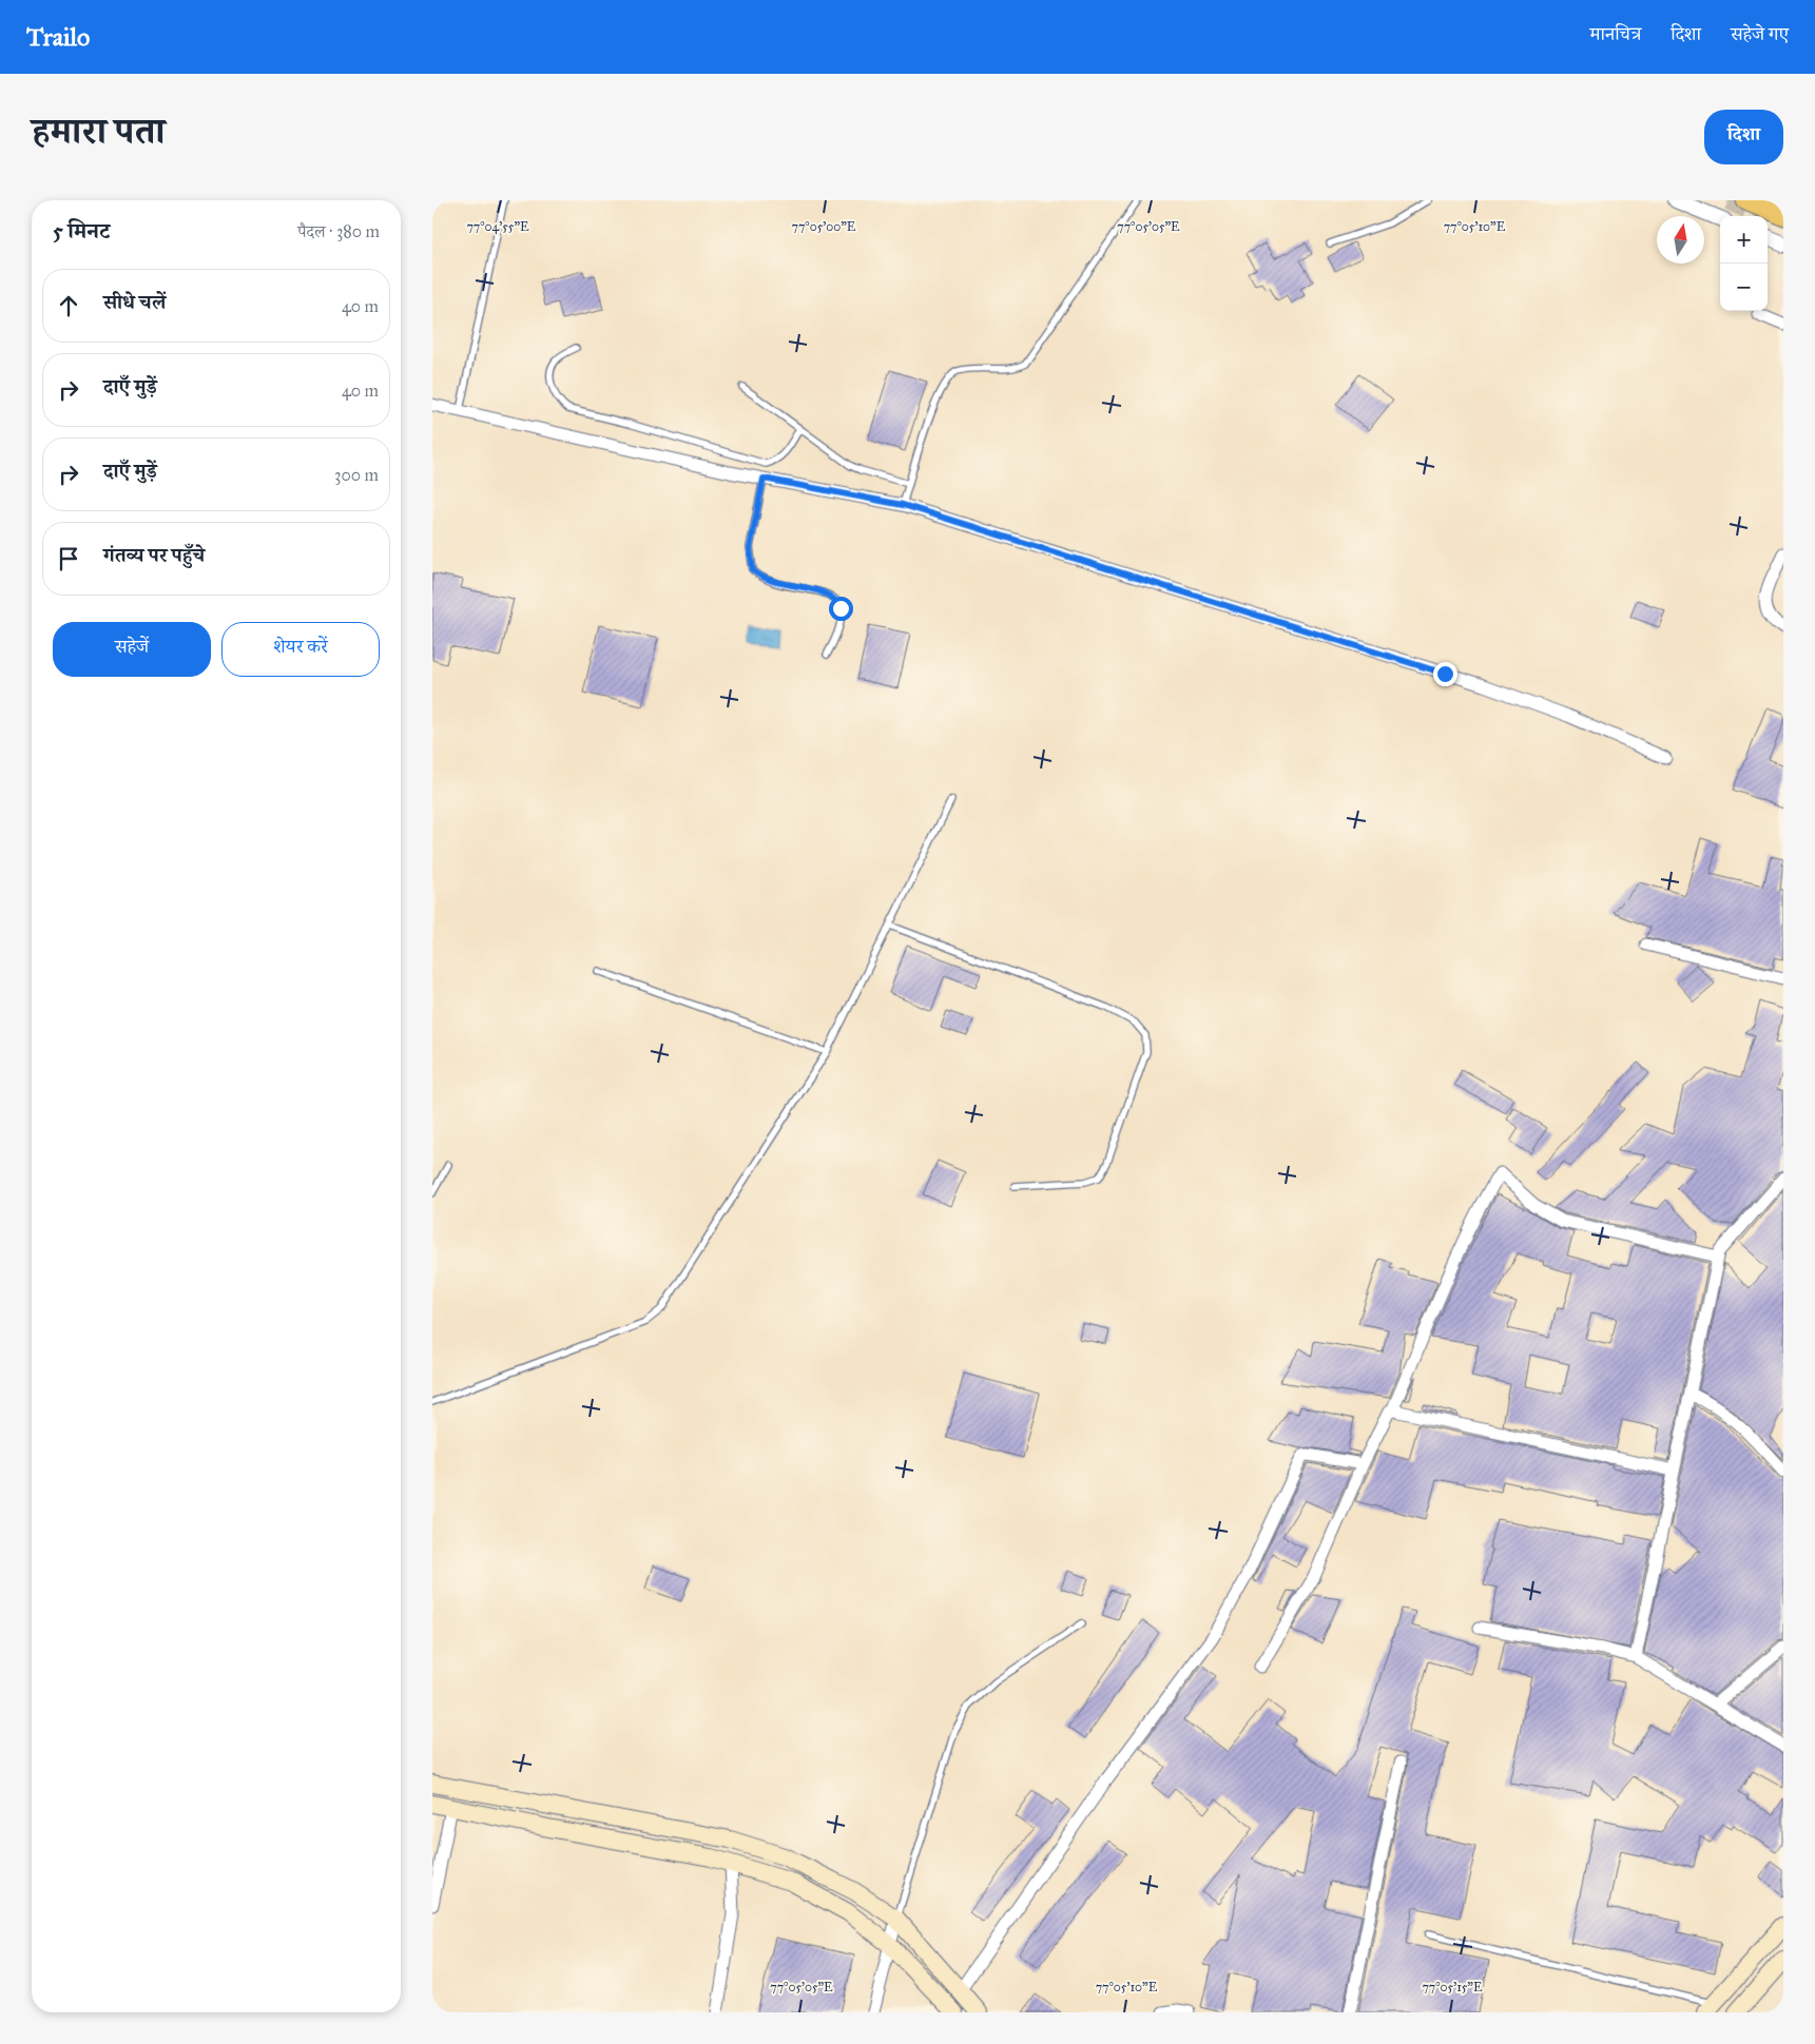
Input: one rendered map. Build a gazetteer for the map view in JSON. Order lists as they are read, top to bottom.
{
  "north": "top",
  "page": {
    "header": "Trailo",
    "nav": ["मानचित्र", "दिशा", "सहेजे गए"],
    "title": "हमारा पता",
    "buttons": [
      "दिशा",
      ["सहेजें", "शेयर करें"]
    ],
    "heading": ["5 मिनट", "पैदल · 380 m"],
    "map_buttons": ["+", "−"],
    "list": [
      ["सीधे चलें", "40 m"],
      ["दाएँ मुड़ें", "40 m"],
      ["दाएँ मुड़ें", "300 m"],
      "गंतव्य पर पहुँचे"
    ]
  },
  "coordinates": [
    "77°04'55\"E",
    "77°05'00\"E",
    "77°05'05\"E",
    "77°05'10\"E",
    "77°05'15\"E"
  ]
}
